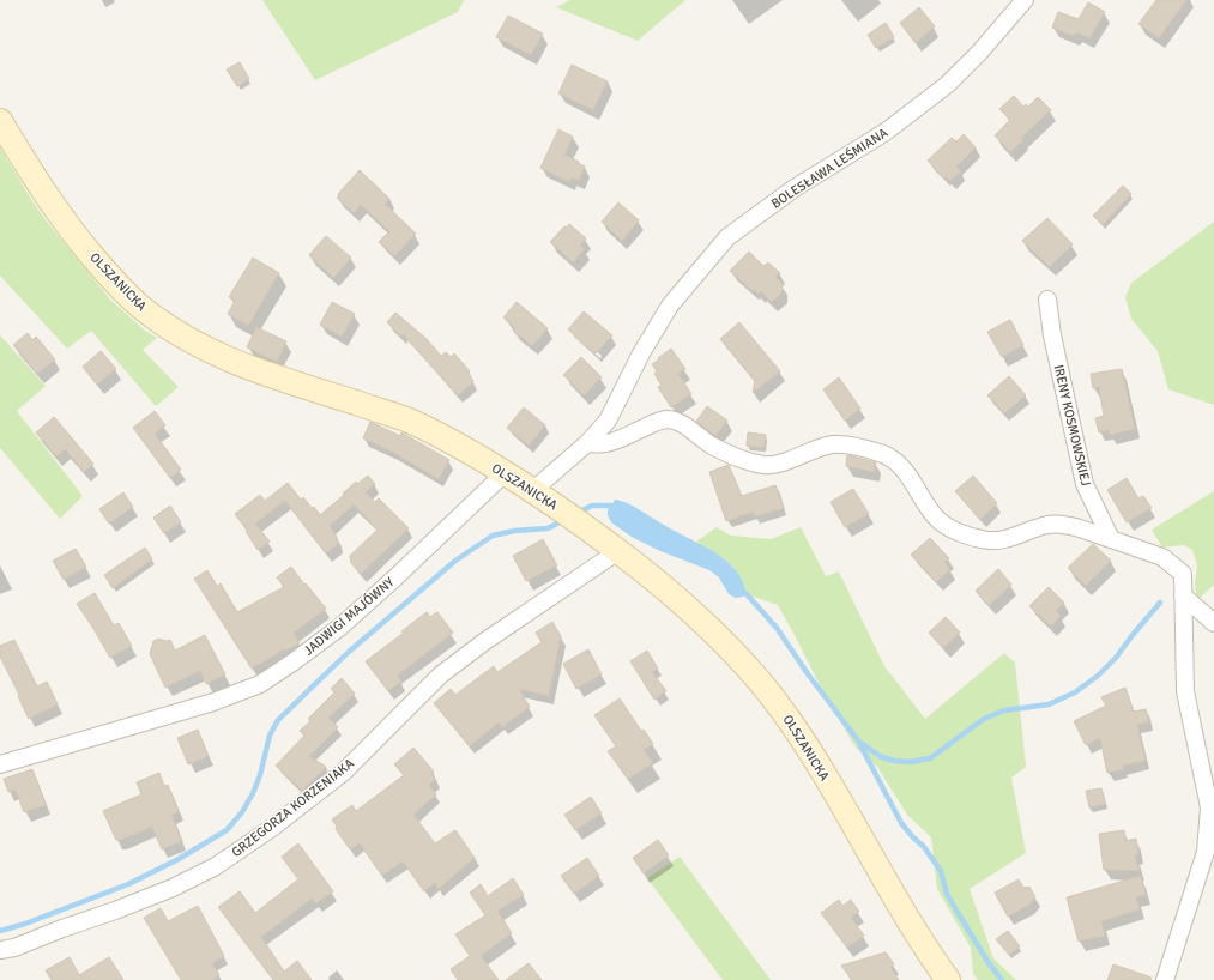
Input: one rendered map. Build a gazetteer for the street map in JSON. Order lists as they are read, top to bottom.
{
  "streets": {
    "street": [
      "BOLESŁAWA LEŚMIANA",
      "OLSZANICKA",
      "IRENY KOSMOWSKIEJ",
      "JADWIGI MAJÓWNY",
      "GRZEGORZA KORZENIAKA"
    ]
  },
  "crossings": [
    ["BOLESŁAWA LEŚMIANA", "OLSZANICKA"],
    ["OLSZANICKA", "JADWIGI MAJÓWNY"],
    ["OLSZANICKA", "GRZEGORZA KORZENIAKA"]
  ]
}
